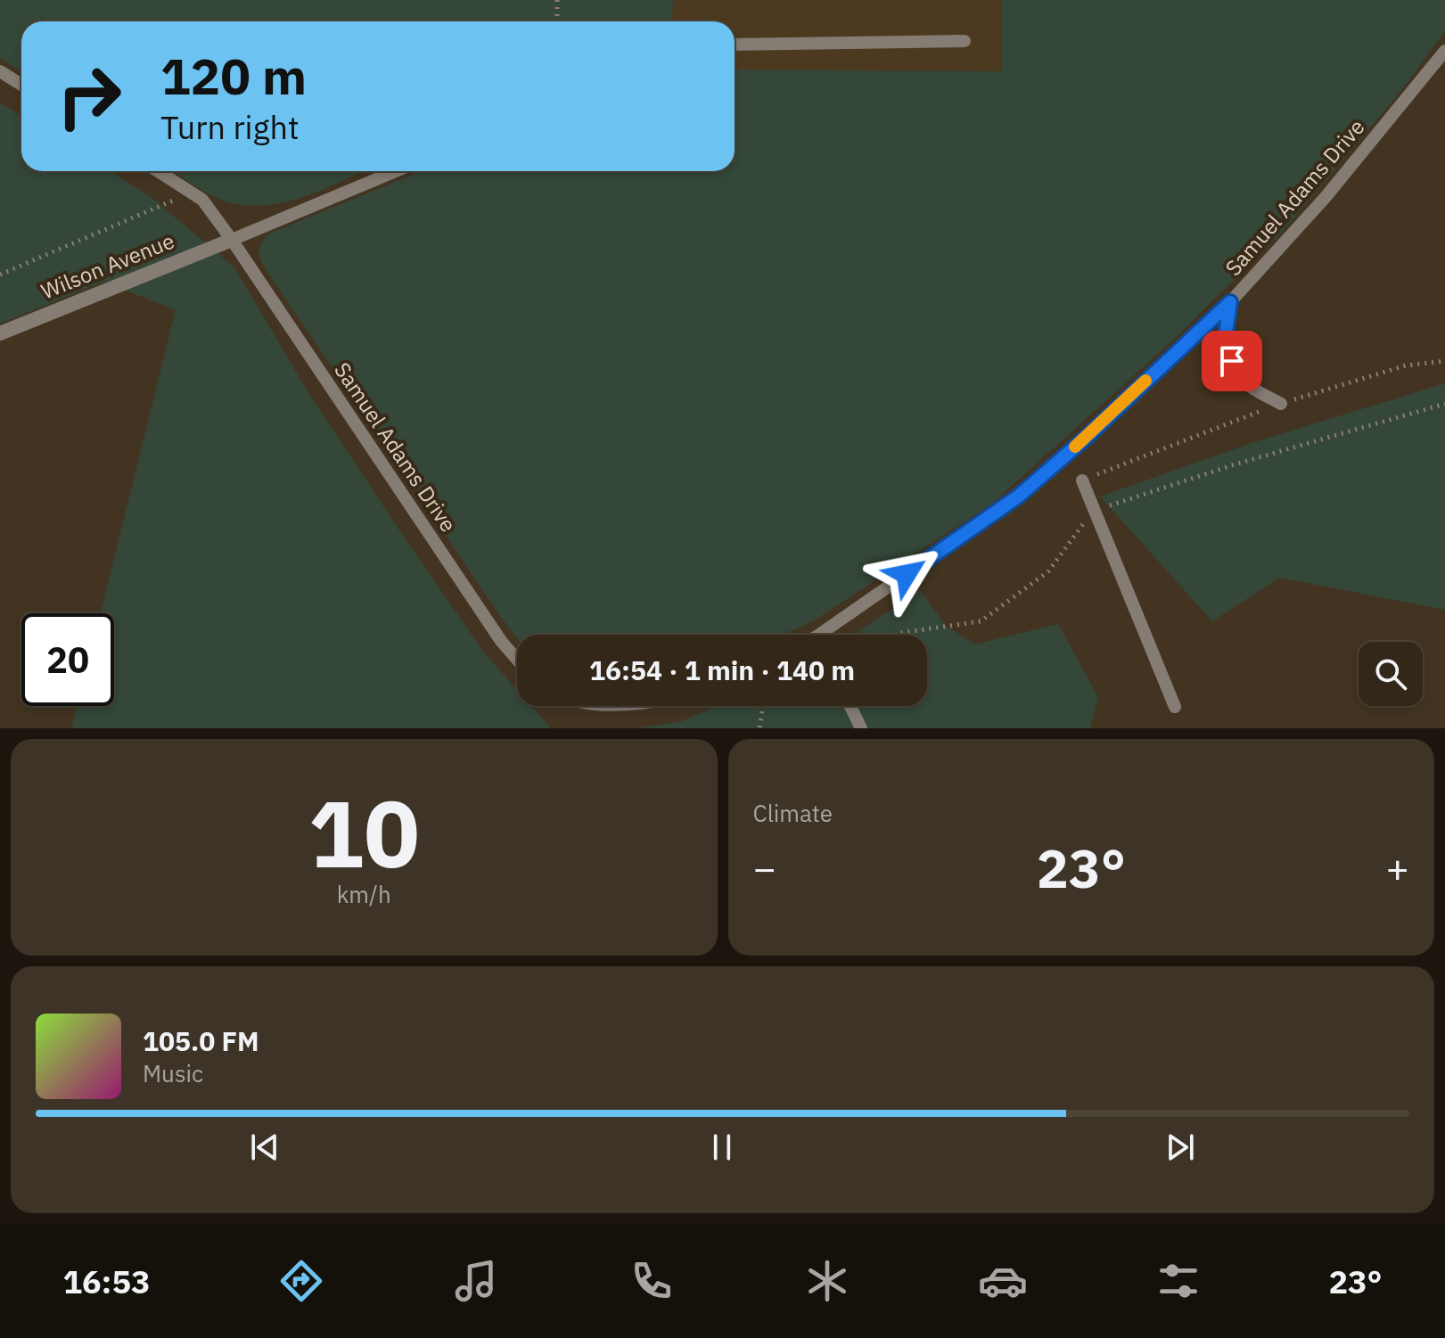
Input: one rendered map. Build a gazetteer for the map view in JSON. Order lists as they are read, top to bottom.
{
  "streets": {
    "street": ["Wilson Avenue"],
    "lane": ["Samuel Adams Drive"]
  },
  "crossings": [
    ["Samuel Adams Drive", "Wilson Avenue"]
  ],
  "page": {
    "turn": ["120 m", "Turn right"],
    "limit": "20",
    "trip": "16:54 · 1 min · 140 m",
    "tile": [
      ["10", "km/h"],
      "Climate"
    ],
    "heat": ["−", "23°", "+"],
    "song": ["105.0 FM", "Music"],
    "tabs": ["16:53", "23°"]
  }
}
